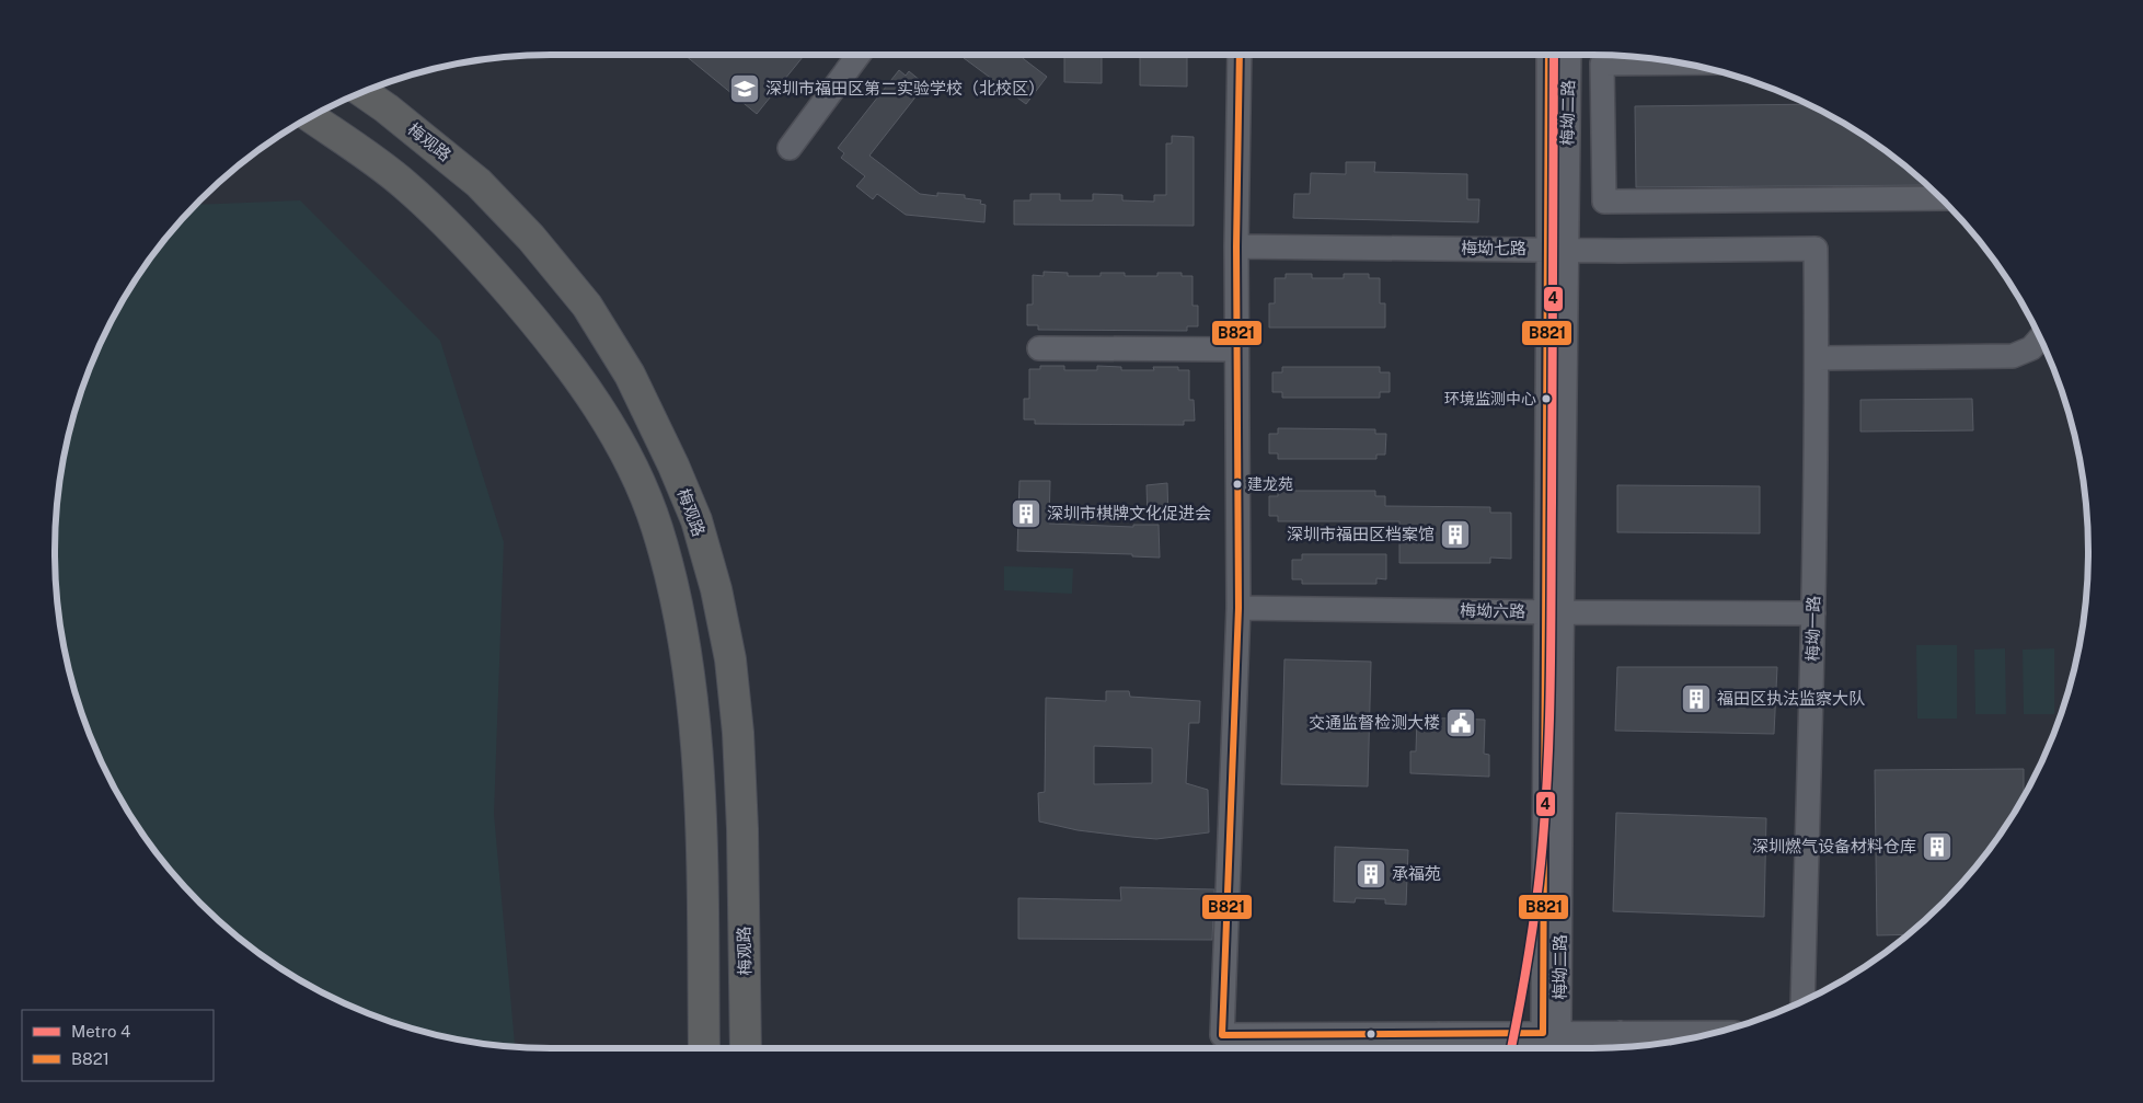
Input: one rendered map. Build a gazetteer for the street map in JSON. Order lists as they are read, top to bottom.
{
  "streets": {
    "highway": ["梅观路"],
    "street": [
      "梅坳二路",
      "梅坳七路",
      "梅坳六路",
      "梅坳一路"
    ]
  },
  "crossings": [
    ["梅坳二路", "梅坳七路"],
    ["梅坳二路", "梅坳六路"],
    ["梅坳七路", "梅坳一路"],
    ["梅坳六路", "梅坳一路"]
  ],
  "places": {
    "school or university": ["深圳市福田区第二实验学校（北校区）"],
    "other": ["环境监测中心", "建龙苑"],
    "building": [
      "深圳市棋牌文化促进会",
      "深圳市福田区档案馆",
      "福田区执法监察大队",
      "深圳燃气设备材料仓库",
      "承福苑"
    ],
    "public building": ["交通监督检测大楼"]
  },
  "lines": ["metro line 4", "transit line B821"],
  "legend": ["Metro 4", "B821"]
}
